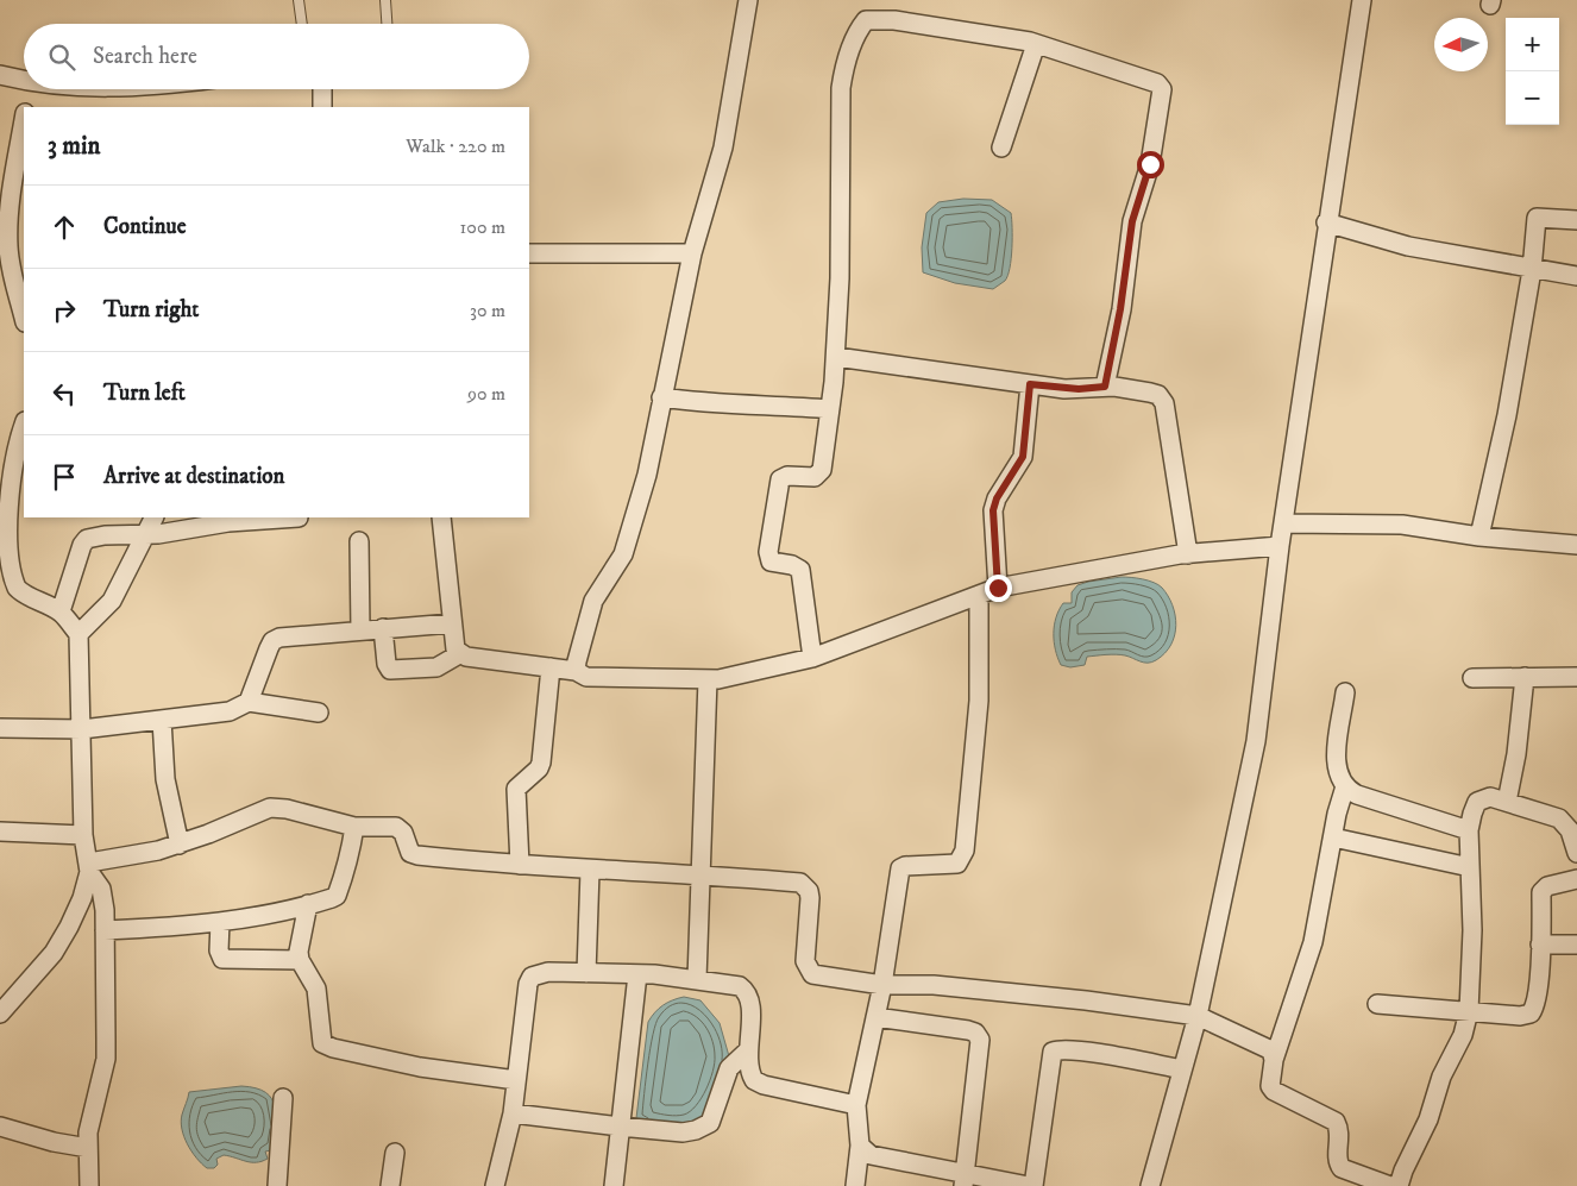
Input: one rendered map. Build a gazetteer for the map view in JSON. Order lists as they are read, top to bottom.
{
  "north": "left",
  "page": {
    "map_buttons": ["+", "−"],
    "search": "Search here",
    "heading": ["3 min", "Walk · 220 m"],
    "list": [
      ["Continue", "100 m"],
      ["Turn right", "30 m"],
      ["Turn left", "90 m"],
      "Arrive at destination"
    ]
  }
}
